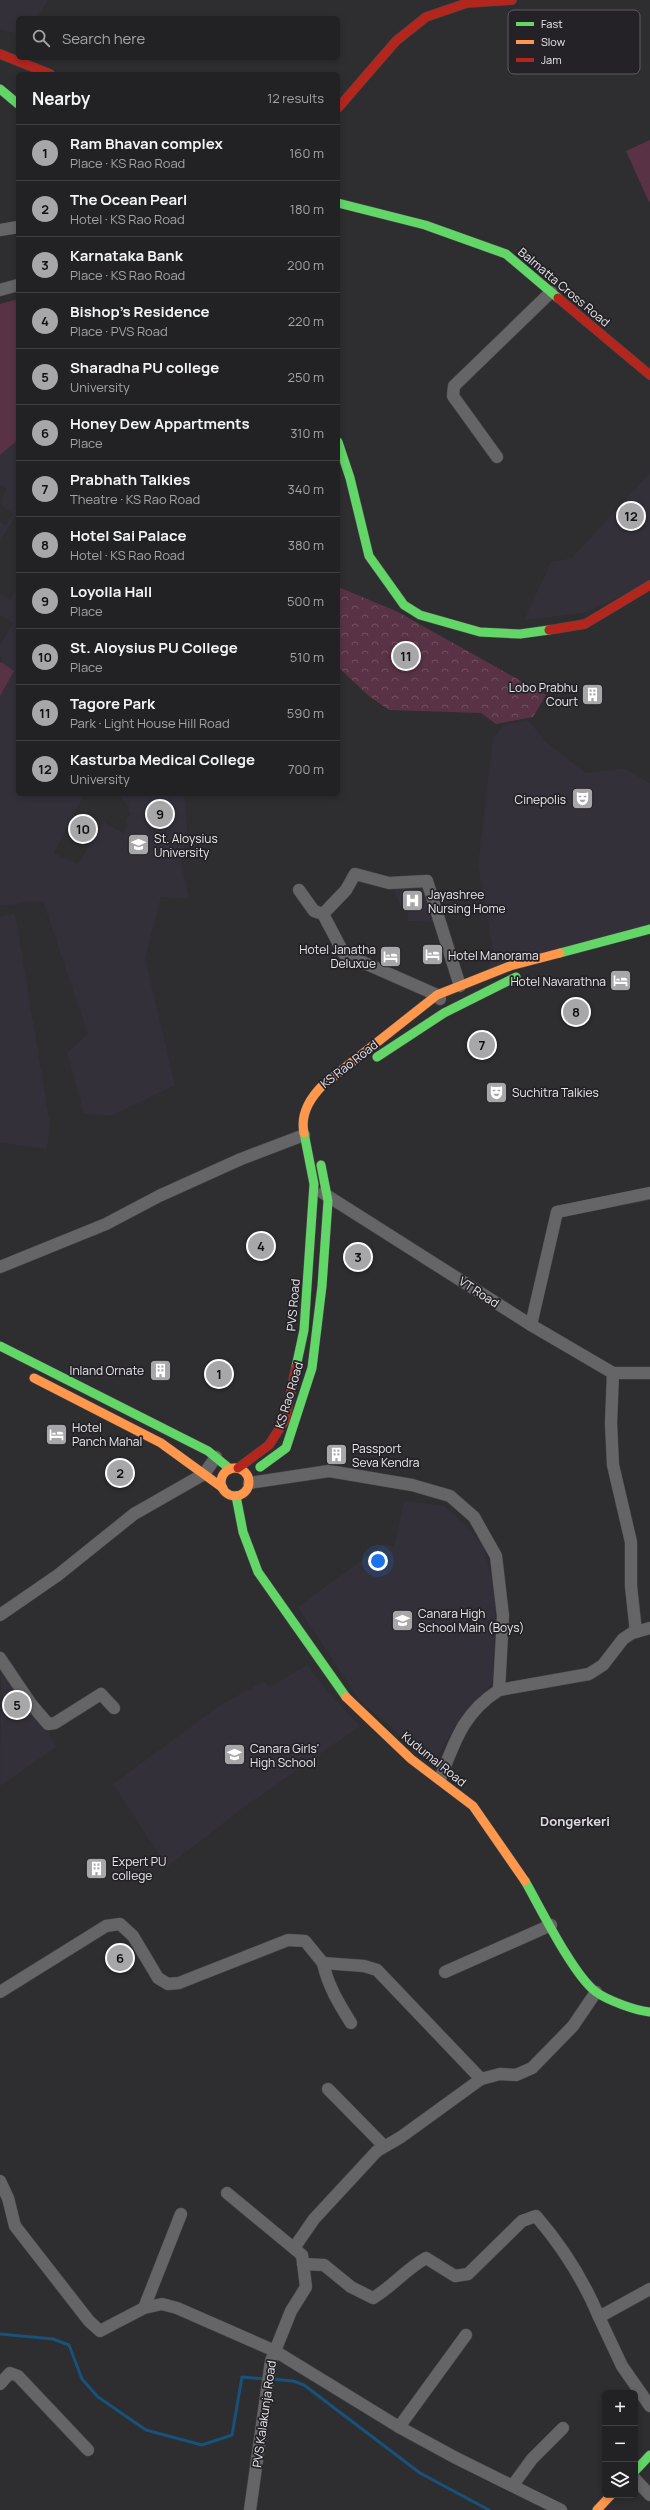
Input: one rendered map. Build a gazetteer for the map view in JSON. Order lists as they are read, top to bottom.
{
  "streets": {
    "main road": [
      "Balmatta Cross Road",
      "KS Rao Road",
      "PVS Road",
      "Kudumal Road"
    ],
    "street": ["VT Road", "PVS Kalakunja Road"]
  },
  "crossings": [
    ["KS Rao Road", "VT Road"],
    ["KS Rao Road", "PVS Road"],
    ["KS Rao Road", "Kudumal Road"],
    ["VT Road", "PVS Road"],
    ["PVS Road", "Kudumal Road"]
  ],
  "districts": ["Dongerkeri"],
  "places": {
    "building": [
      "Lobo Prabhu Court",
      "Inland Ornate",
      "Passport Seva Kendra",
      "Expert PU college"
    ],
    "theatre": ["Cinepolis", "Suchitra Talkies"],
    "school or university": ["St. Aloysius University", "Canara High School Main (Boys)", "Canara Girls' High School"],
    "hospital": ["Jayashree Nursing Home"],
    "hotel": [
      "Hotel Manorama",
      "Hotel Janatha Deluxue",
      "Hotel Navarathna",
      "Hotel Panch Mahal"
    ]
  },
  "legend": ["Fast", "Slow", "Jam"],
  "page": {
    "search": "Search here",
    "heading": ["Nearby", "12 results"],
    "list": [
      {
        "mark": "1",
        "name": "Ram Bhavan complex",
        "note": "Place · KS Rao Road",
        "value": "160 m"
      },
      {
        "mark": "2",
        "name": "The Ocean Pearl",
        "note": "Hotel · KS Rao Road",
        "value": "180 m"
      },
      {
        "mark": "3",
        "name": "Karnataka Bank",
        "note": "Place · KS Rao Road",
        "value": "200 m"
      },
      {
        "mark": "4",
        "name": "Bishop's Residence",
        "note": "Place · PVS Road",
        "value": "220 m"
      },
      {
        "mark": "5",
        "name": "Sharadha PU college",
        "note": "University",
        "value": "250 m"
      },
      {
        "mark": "6",
        "name": "Honey Dew Appartments",
        "note": "Place",
        "value": "310 m"
      },
      {
        "mark": "7",
        "name": "Prabhath Talkies",
        "note": "Theatre · KS Rao Road",
        "value": "340 m"
      },
      {
        "mark": "8",
        "name": "Hotel Sai Palace",
        "note": "Hotel · KS Rao Road",
        "value": "380 m"
      },
      {
        "mark": "9",
        "name": "Loyolla Hall",
        "note": "Place",
        "value": "500 m"
      },
      {
        "mark": "10",
        "name": "St. Aloysius PU College",
        "note": "Place",
        "value": "510 m"
      },
      {
        "mark": "11",
        "name": "Tagore Park",
        "note": "Park · Light House Hill Road",
        "value": "590 m"
      },
      {
        "mark": "12",
        "name": "Kasturba Medical College",
        "note": "University",
        "value": "700 m"
      }
    ],
    "pins": [
      "12",
      "11",
      "9",
      "10",
      "8",
      "7",
      "4",
      "3",
      "1",
      "2",
      "5",
      "6"
    ],
    "map_buttons": ["+", "−"]
  }
}
